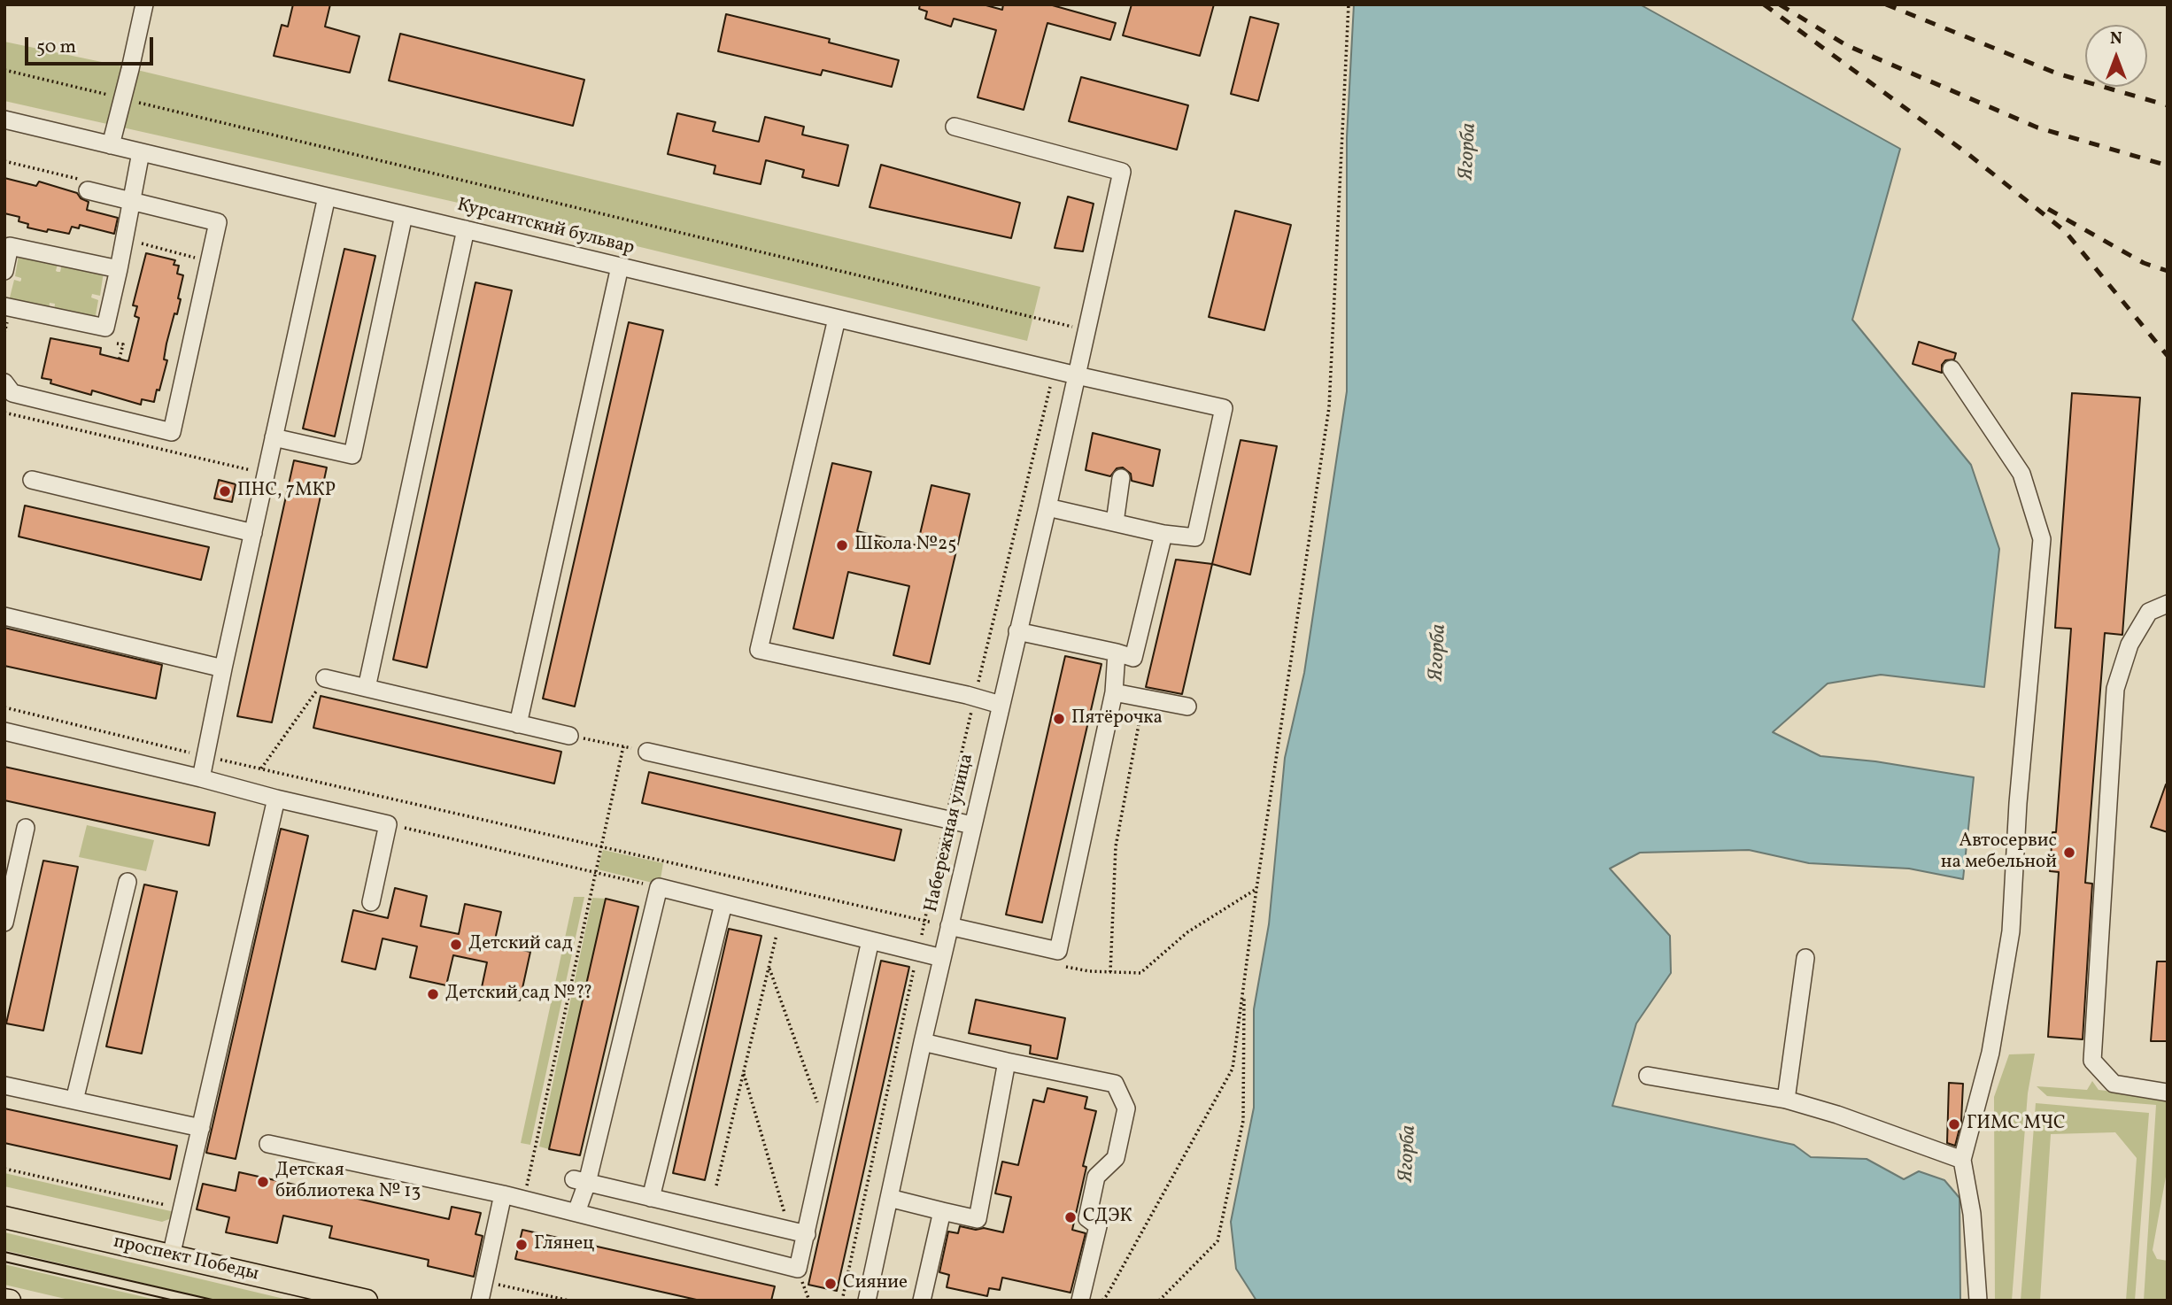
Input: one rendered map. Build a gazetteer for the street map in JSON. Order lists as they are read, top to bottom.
{
  "streets": {
    "main road": ["проспект Победы"],
    "street": ["Курсантский бульвар", "Набережная улица"]
  },
  "crossings": [
    ["Курсантский бульвар", "Набережная улица"]
  ],
  "water": ["Ягорба"],
  "places": [
    "ПНС, 7МКР",
    "Школа №25",
    "Пятёрочка",
    "Автосервис на мебельной",
    "Детский сад",
    "Детский сад №??",
    "ГИМС МЧС",
    "Детская библиотека № 13",
    "СДЭК",
    "Глянец",
    "Сияние"
  ],
  "scale_bar": "50 m",
  "north": "top"
}
